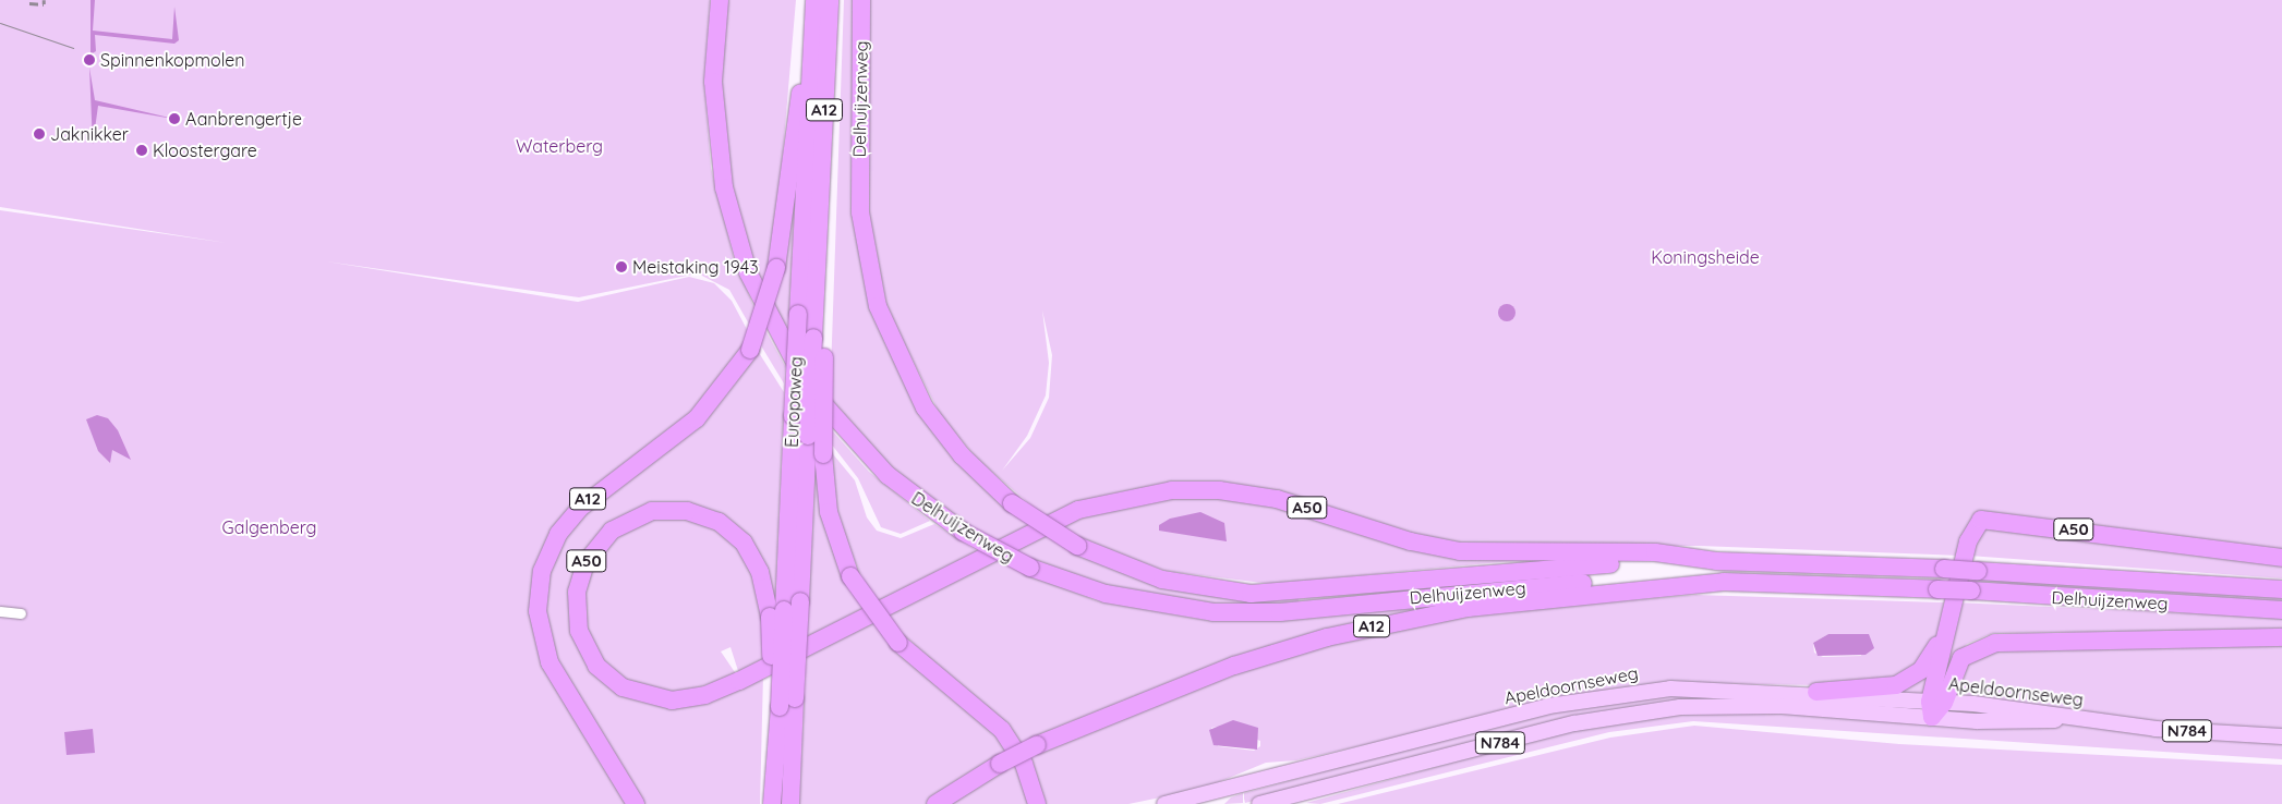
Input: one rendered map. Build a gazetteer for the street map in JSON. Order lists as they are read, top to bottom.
{
  "streets": {
    "highway": [
      "Delhuijzenweg",
      "A12",
      "Europaweg",
      "A50"
    ],
    "main road": ["Apeldoornseweg", "N784"]
  },
  "crossings": [
    ["Delhuijzenweg", "A12"],
    ["Delhuijzenweg", "A50"],
    ["A12", "Europaweg"],
    ["Europaweg", "A50"],
    ["A50", "Apeldoornseweg"]
  ],
  "parks": ["Waterberg", "Koningsheide", "Galgenberg"],
  "places": [
    "Spinnenkopmolen",
    "Aanbrengertje",
    "Jaknikker",
    "Kloostergare",
    "Meistaking 1943"
  ]
}
